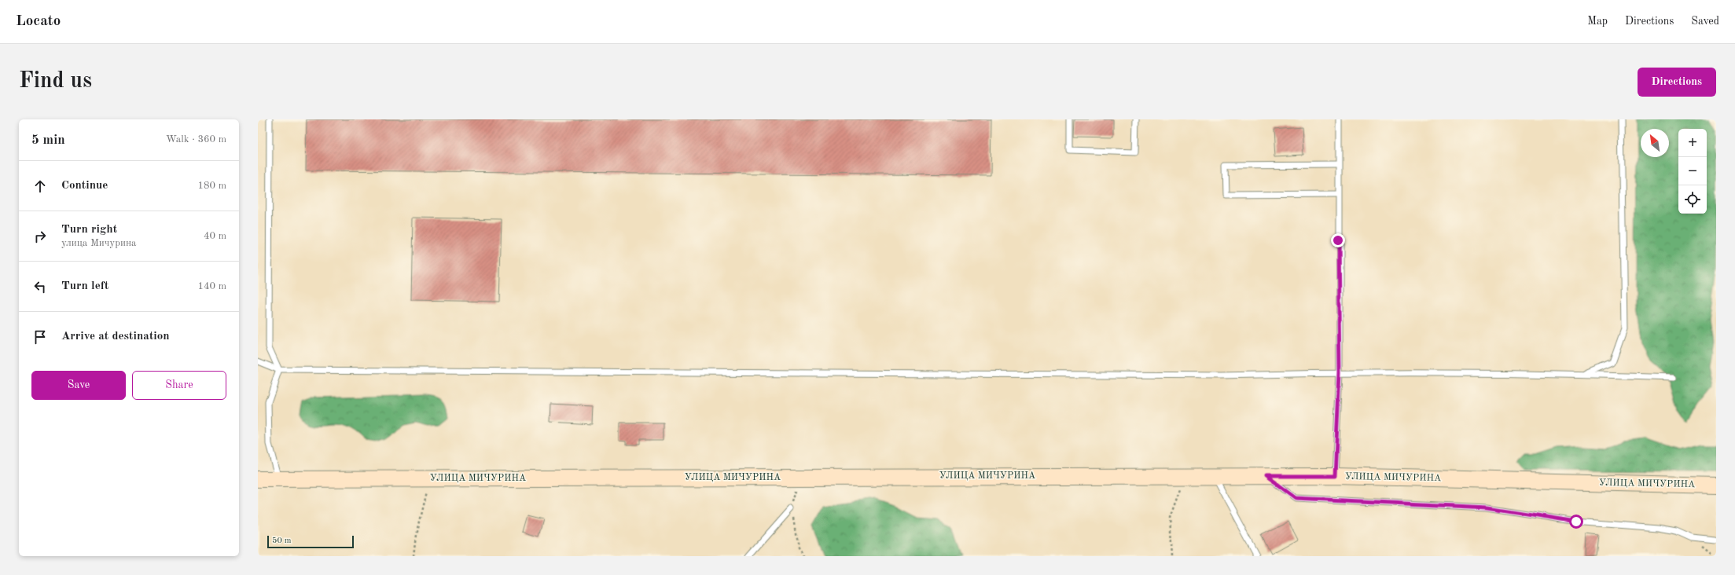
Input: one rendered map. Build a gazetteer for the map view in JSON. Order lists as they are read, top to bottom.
{
  "streets": {
    "main road": ["УЛИЦА МИЧУРИНА"]
  },
  "scale_bar": "50 m",
  "north": "top left",
  "page": {
    "header": "Locato",
    "nav": ["Map", "Directions", "Saved"],
    "buttons": [
      "Directions",
      ["Save", "Share"]
    ],
    "title": "Find us",
    "heading": ["5 min", "Walk · 360 m"],
    "map_buttons": ["+", "−"],
    "list": [
      ["Continue", "180 m"],
      ["Turn right", "улица Мичурина", "40 m"],
      ["Turn left", "140 m"],
      "Arrive at destination"
    ],
    "scale": "50 m"
  }
}
